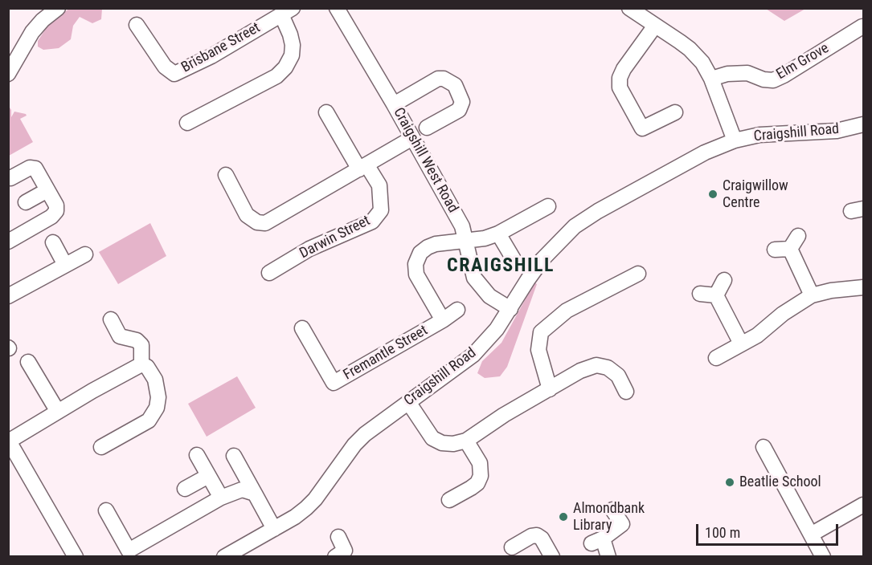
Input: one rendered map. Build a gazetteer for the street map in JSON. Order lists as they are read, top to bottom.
{
  "streets": {
    "street": [
      "Brisbane Street",
      "Elm Grove",
      "Craigshill Road",
      "Craigshill West Road",
      "Darwin Street",
      "Fremantle Street"
    ]
  },
  "crossings": [
    ["Craigshill Road", "Craigshill West Road"],
    ["Craigshill West Road", "Fremantle Street"]
  ],
  "districts": ["CRAIGSHILL"],
  "places": ["Craigwillow Centre", "Beatlie School", "Almondbank Library"],
  "scale_bar": "100 m"
}
